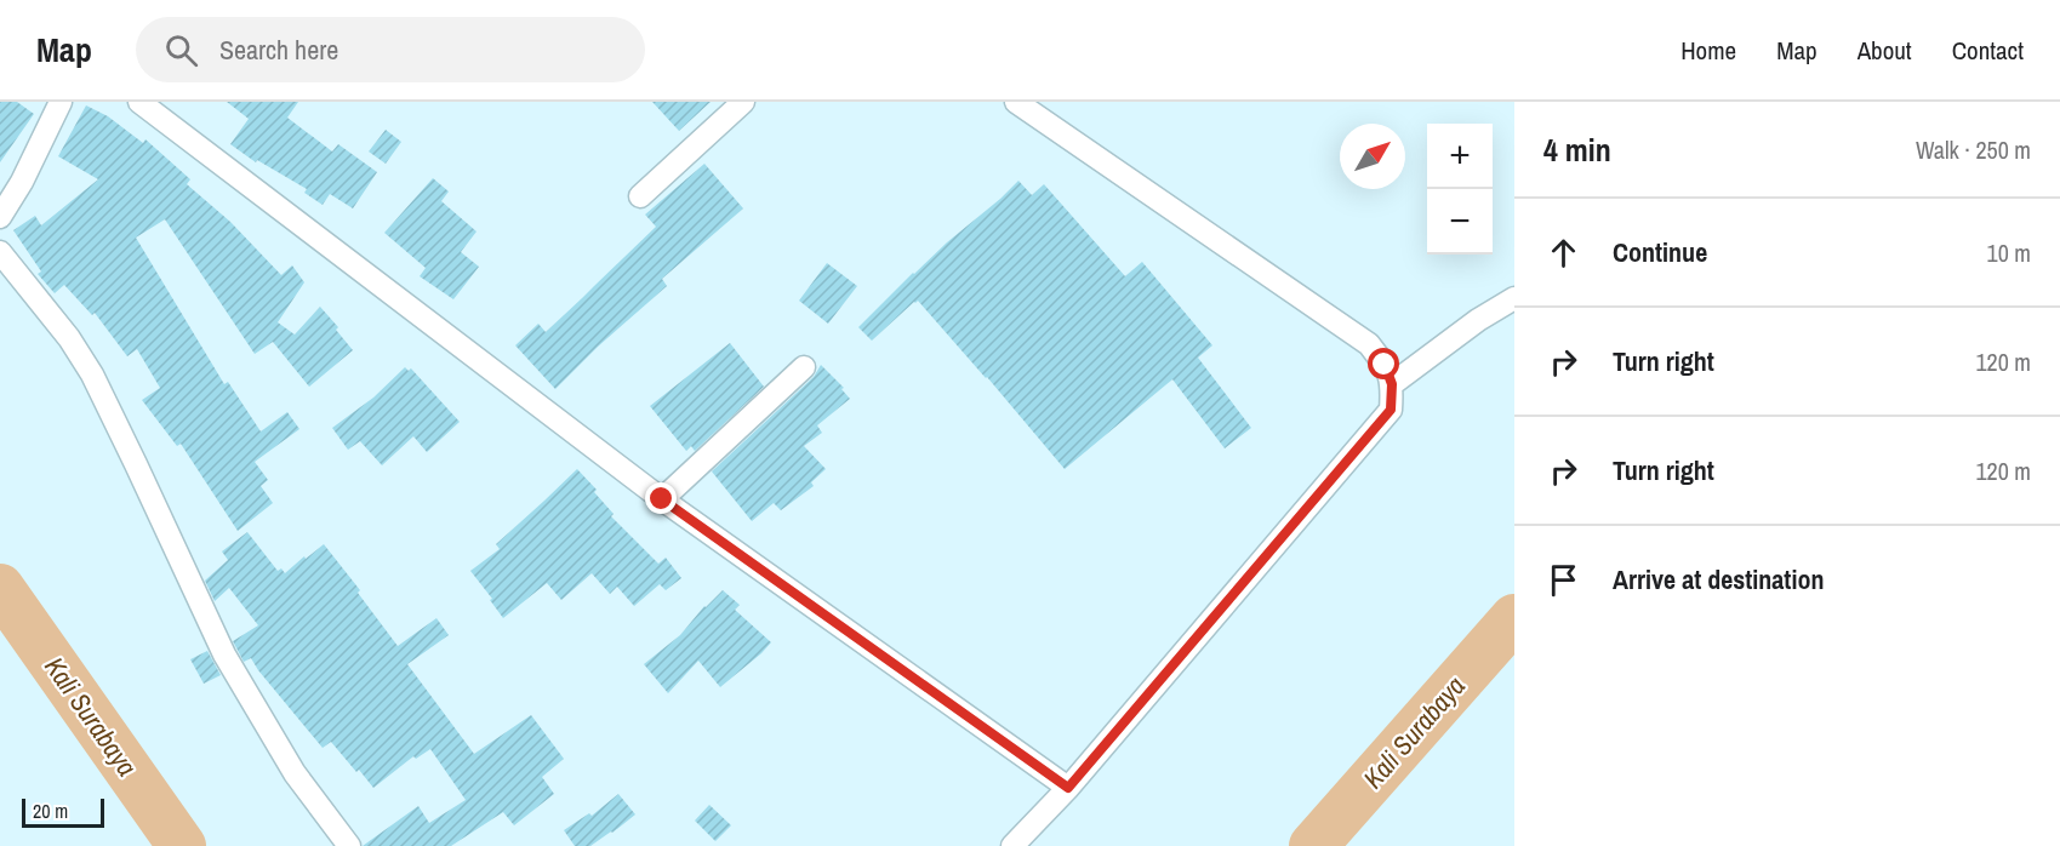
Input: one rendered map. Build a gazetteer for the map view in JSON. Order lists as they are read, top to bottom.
{
  "water": ["Kali Surabaya"],
  "scale_bar": "20 m",
  "north": "top right",
  "page": {
    "header": "Map",
    "search": "Search here",
    "nav": [
      "Home",
      "Map",
      "About",
      "Contact"
    ],
    "heading": ["4 min", "Walk · 250 m"],
    "map_buttons": ["+", "−"],
    "list": [
      ["Continue", "10 m"],
      ["Turn right", "120 m"],
      ["Turn right", "120 m"],
      "Arrive at destination"
    ],
    "scale": "20 m"
  }
}
